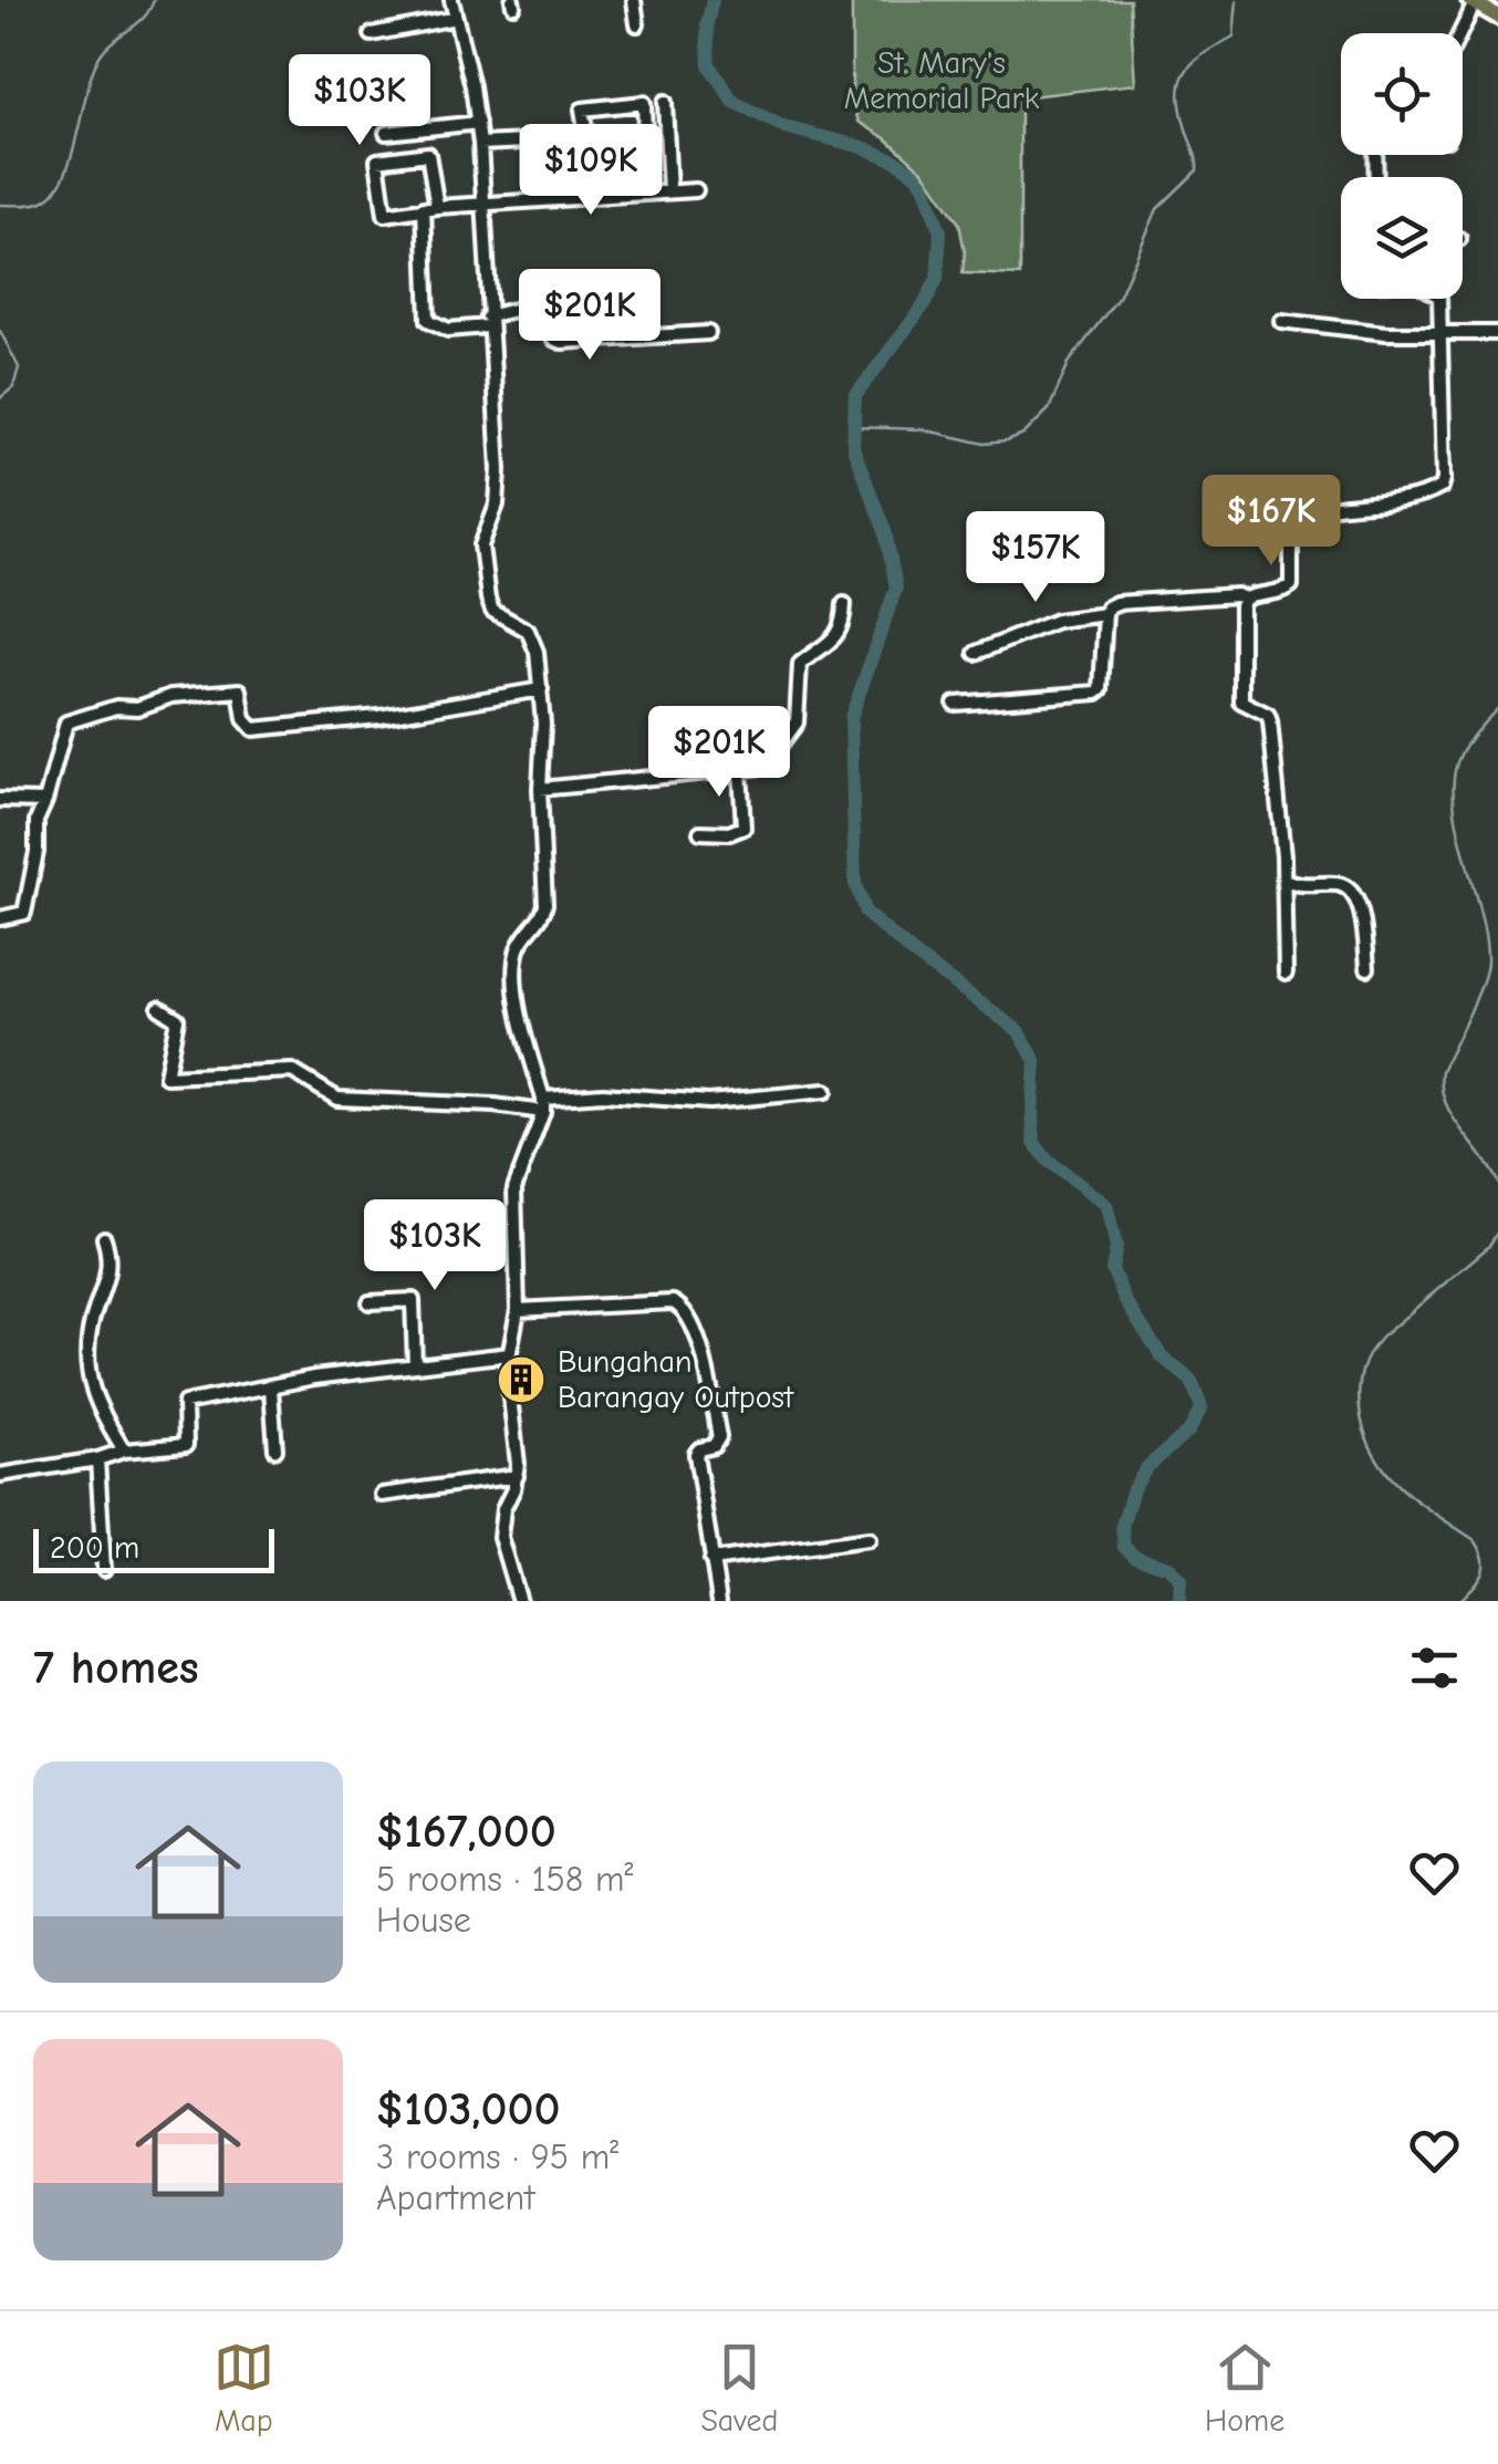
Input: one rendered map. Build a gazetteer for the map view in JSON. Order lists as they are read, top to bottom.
{
  "parks": ["St. Mary's Memorial Park"],
  "places": {
    "building": ["Bungahan Barangay Outpost"]
  },
  "scale_bar": "200 m",
  "page": {
    "price": [
      "$103K",
      "$109K",
      "$201K",
      "$167K",
      "$157K",
      "$201K",
      "$103K"
    ],
    "scale": "200 m",
    "heading": "7 homes",
    "list": [
      {
        "name": "$167,000",
        "note": "5 rooms · 158 m² · House"
      },
      {
        "name": "$103,000",
        "note": "3 rooms · 95 m² · Apartment"
      }
    ],
    "tabs": ["Map", "Saved", "Home"]
  }
}
